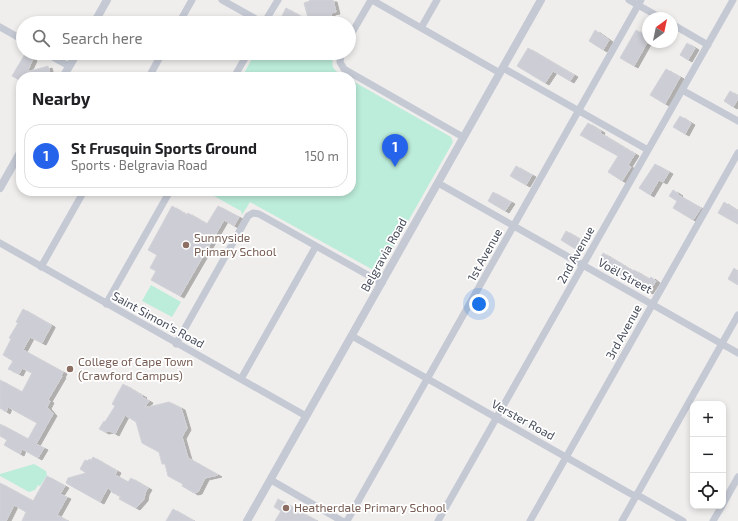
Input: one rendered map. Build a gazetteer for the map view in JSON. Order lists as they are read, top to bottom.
{
  "streets": {
    "street": [
      "Belgravia Road",
      "1st Avenue",
      "2nd Avenue",
      "Voël Street",
      "Saint Simon's Road",
      "3rd Avenue",
      "Verster Road"
    ]
  },
  "crossings": [
    ["Belgravia Road", "Voël Street"],
    ["Belgravia Road", "Saint Simon's Road"],
    ["Belgravia Road", "Verster Road"],
    ["1st Avenue", "Voël Street"],
    ["1st Avenue", "Verster Road"],
    ["2nd Avenue", "Voël Street"],
    ["2nd Avenue", "Verster Road"],
    ["Voël Street", "3rd Avenue"],
    ["3rd Avenue", "Verster Road"]
  ],
  "places": ["Sunnyside Primary School", "College of Cape Town (Crawford Campus)", "Heatherdale Primary School"],
  "north": "top right",
  "page": {
    "search": "Search here",
    "heading": "Nearby",
    "list": [
      {
        "mark": "1",
        "name": "St Frusquin Sports Ground",
        "note": "Sports · Belgravia Road",
        "value": "150 m"
      }
    ],
    "pins": "1",
    "map_buttons": ["+", "−"]
  }
}
